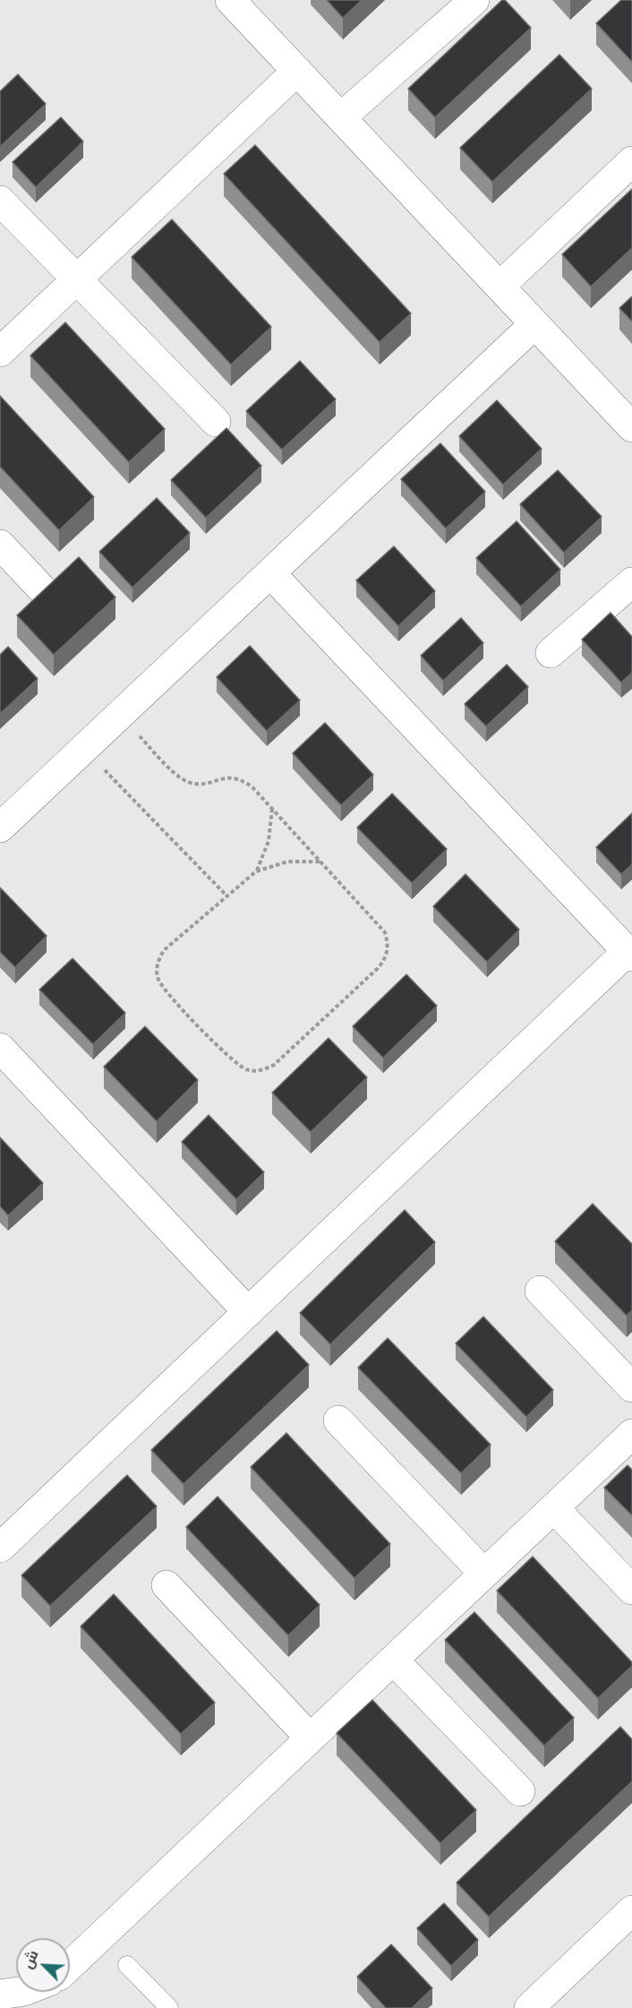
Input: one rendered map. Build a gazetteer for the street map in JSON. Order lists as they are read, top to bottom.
{
  "north": "top left"
}
